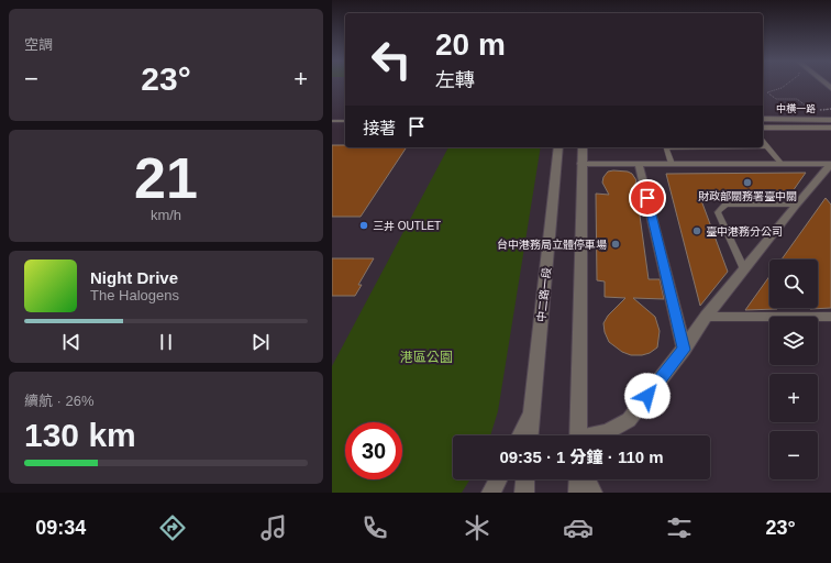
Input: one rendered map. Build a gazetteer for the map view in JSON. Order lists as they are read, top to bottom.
{
  "streets": {
    "street": ["中橫一路", "中二路一段"]
  },
  "parks": ["港區公園"],
  "places": [
    "財政部關務署臺中關",
    "三井 OUTLET",
    "臺中港務分公司",
    "台中港務局立體停車場"
  ],
  "page": {
    "tile": [
      "空調",
      ["21", "km/h"],
      ["續航 · 26%", "130 km"]
    ],
    "turn": ["20 m", "左轉"],
    "heat": ["−", "23°", "+"],
    "then": "接著",
    "song": ["Night Drive", "The Halogens"],
    "map_buttons": ["+", "−"],
    "limit": "30",
    "trip": "09:35 · 1 分鐘 · 110 m",
    "tabs": ["09:34", "23°"]
  }
}
